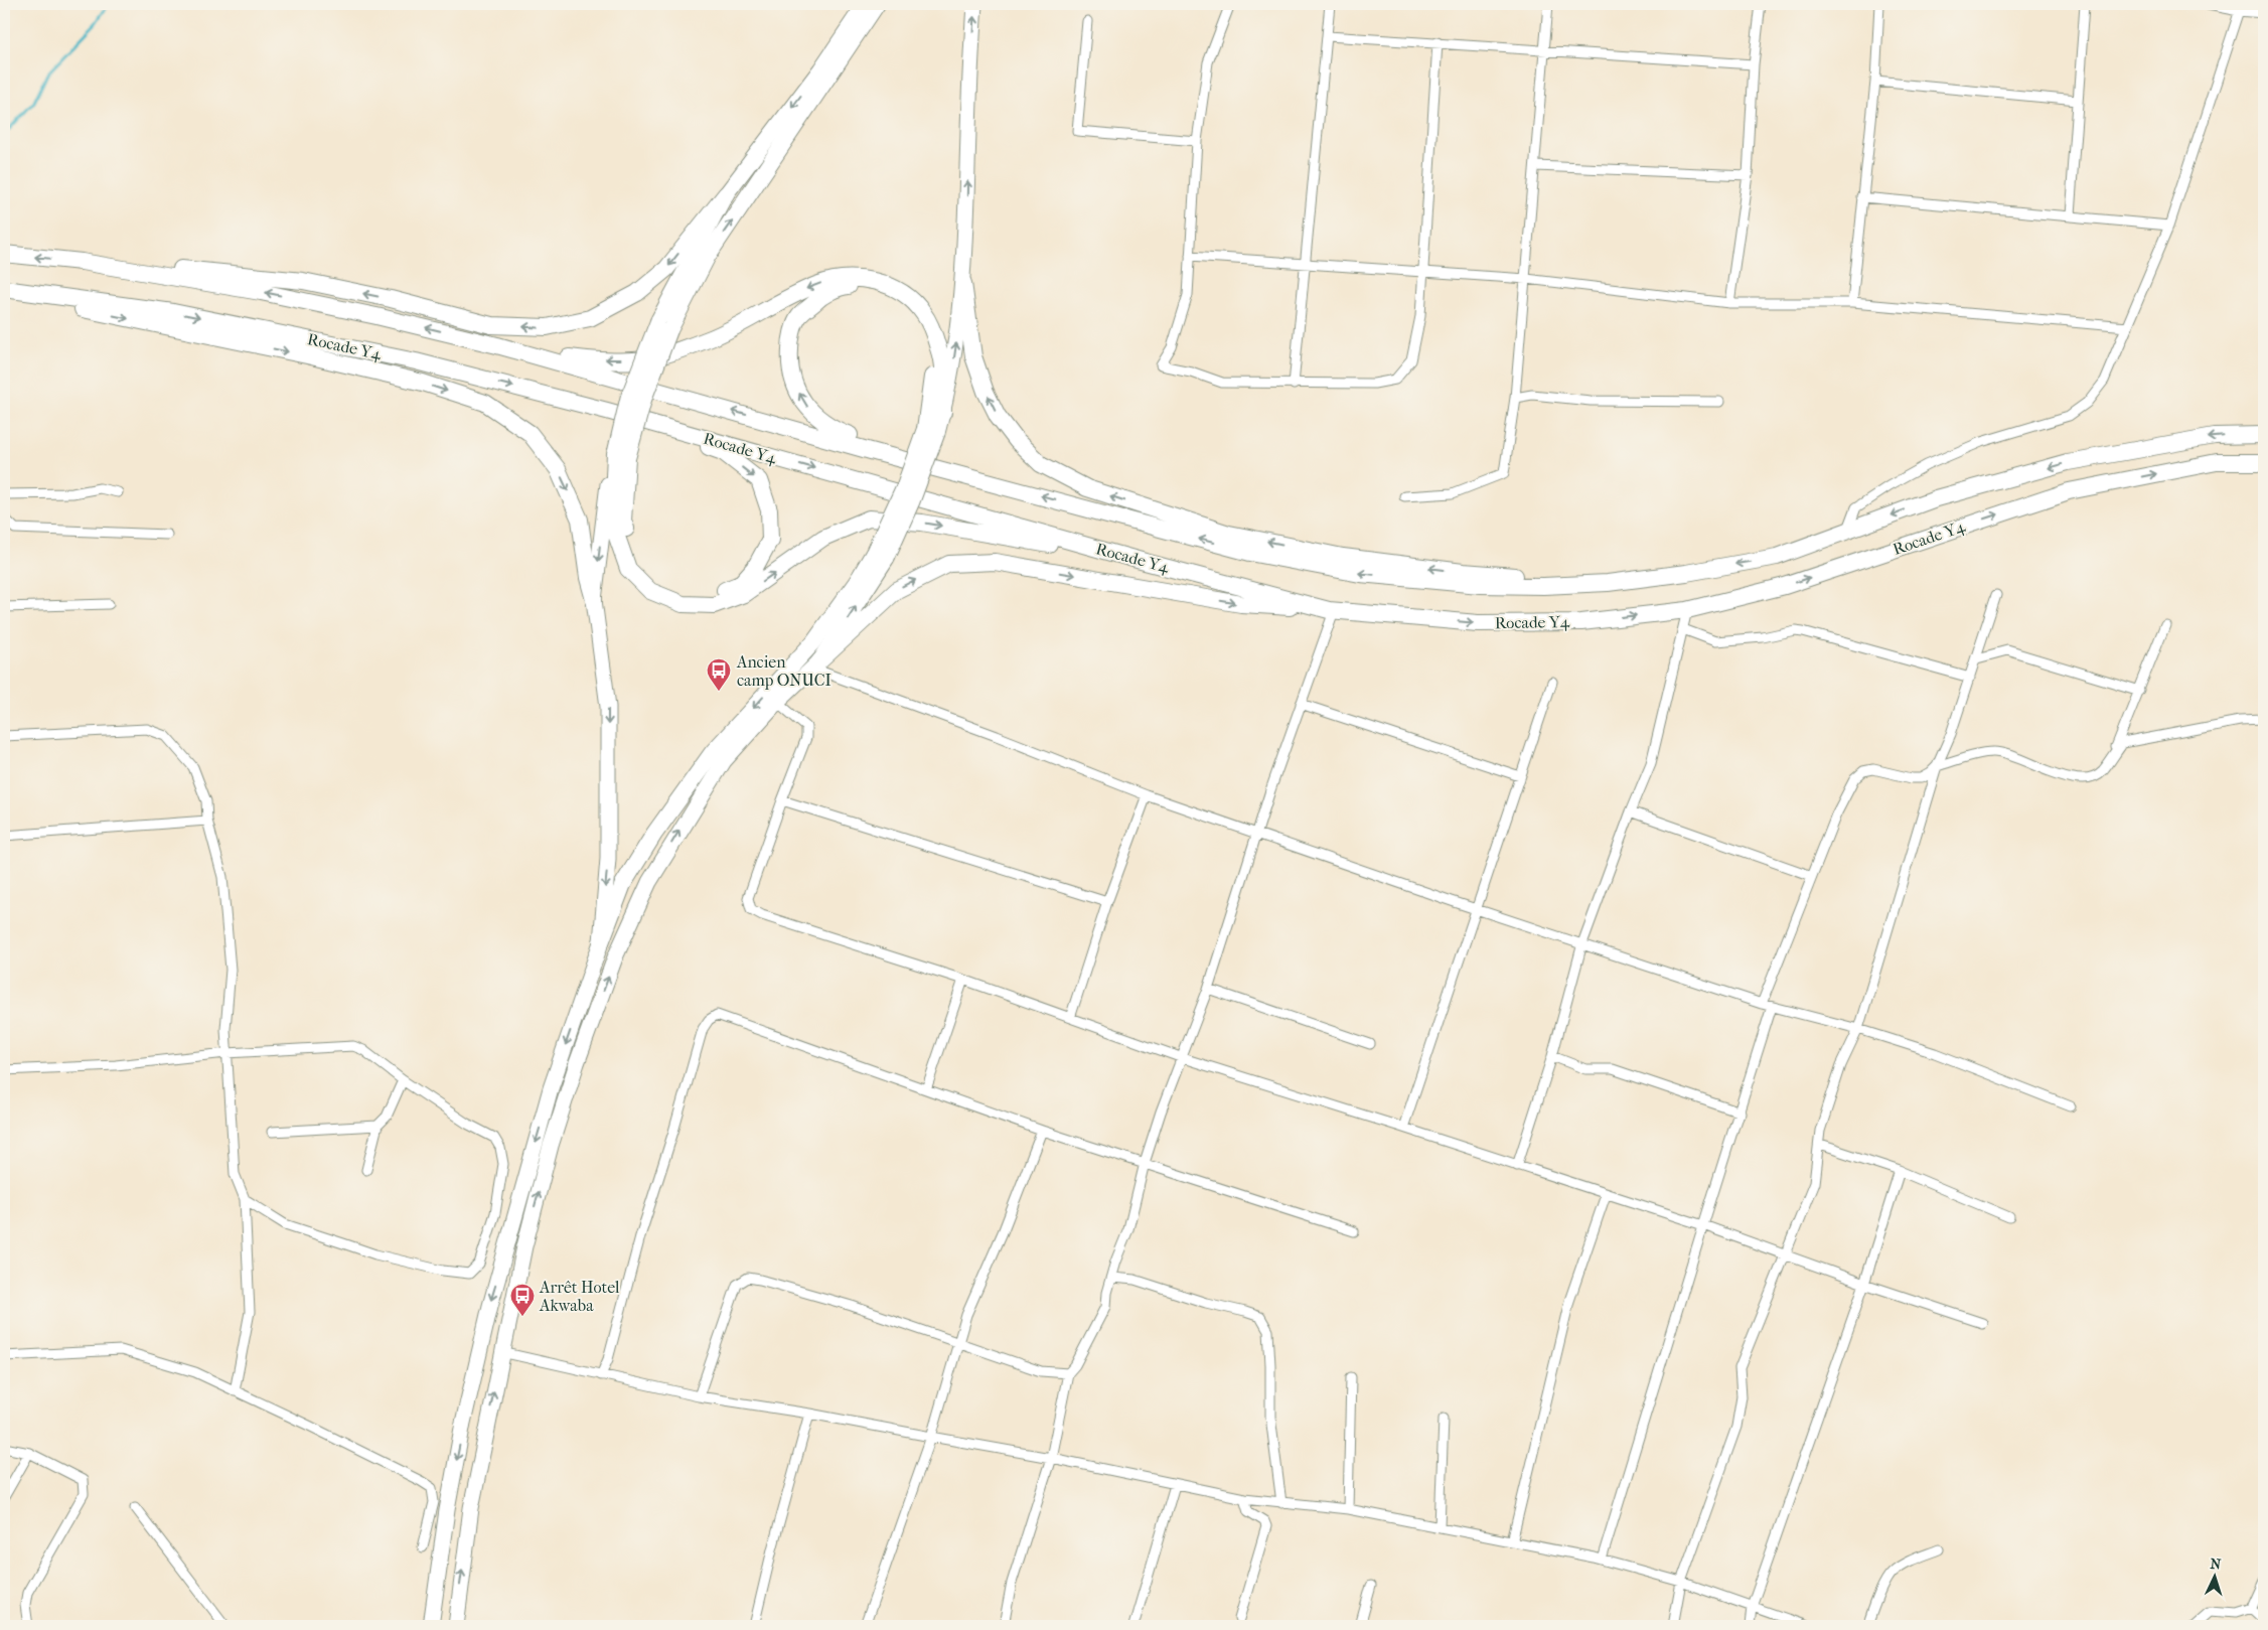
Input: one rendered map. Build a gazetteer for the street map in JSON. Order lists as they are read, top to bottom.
{
  "streets": {
    "highway": ["Rocade Y4"]
  },
  "places": {
    "bus stop": ["Ancien camp ONUCI", "Arrêt Hotel Akwaba"]
  },
  "north": "top"
}
